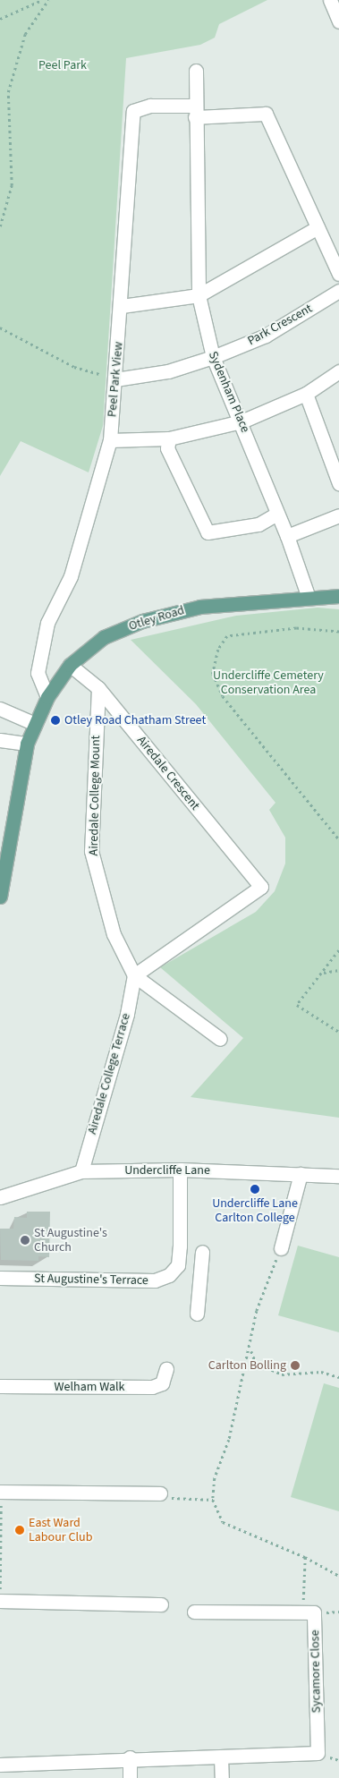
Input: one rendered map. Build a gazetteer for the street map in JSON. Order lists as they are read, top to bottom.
{
  "streets": {
    "main road": ["Otley Road"],
    "street": [
      "Park Crescent",
      "Peel Park View",
      "Sydenham Place",
      "Airedale Crescent",
      "Airedale College Mount",
      "Airedale College Terrace",
      "Undercliffe Lane",
      "St Augustine's Terrace",
      "Welham Walk",
      "Sycamore Close"
    ]
  },
  "crossings": [
    ["Park Crescent", "Peel Park View"],
    ["Park Crescent", "Sydenham Place"],
    ["Peel Park View", "Sydenham Place"],
    ["Peel Park View", "Otley Road"],
    ["Sydenham Place", "Otley Road"],
    ["Otley Road", "Airedale Crescent"],
    ["Airedale Crescent", "Airedale College Mount"],
    ["Airedale Crescent", "Airedale College Terrace"],
    ["Airedale College Mount", "Airedale College Terrace"],
    ["Airedale College Terrace", "Undercliffe Lane"]
  ],
  "parks": ["Peel Park", "Undercliffe Cemetery Conservation Area"],
  "places": [
    "Otley Road Chatham Street",
    "Undercliffe Lane Carlton College",
    "St Augustine's Church",
    "Carlton Bolling",
    "East Ward Labour Club"
  ]
}
